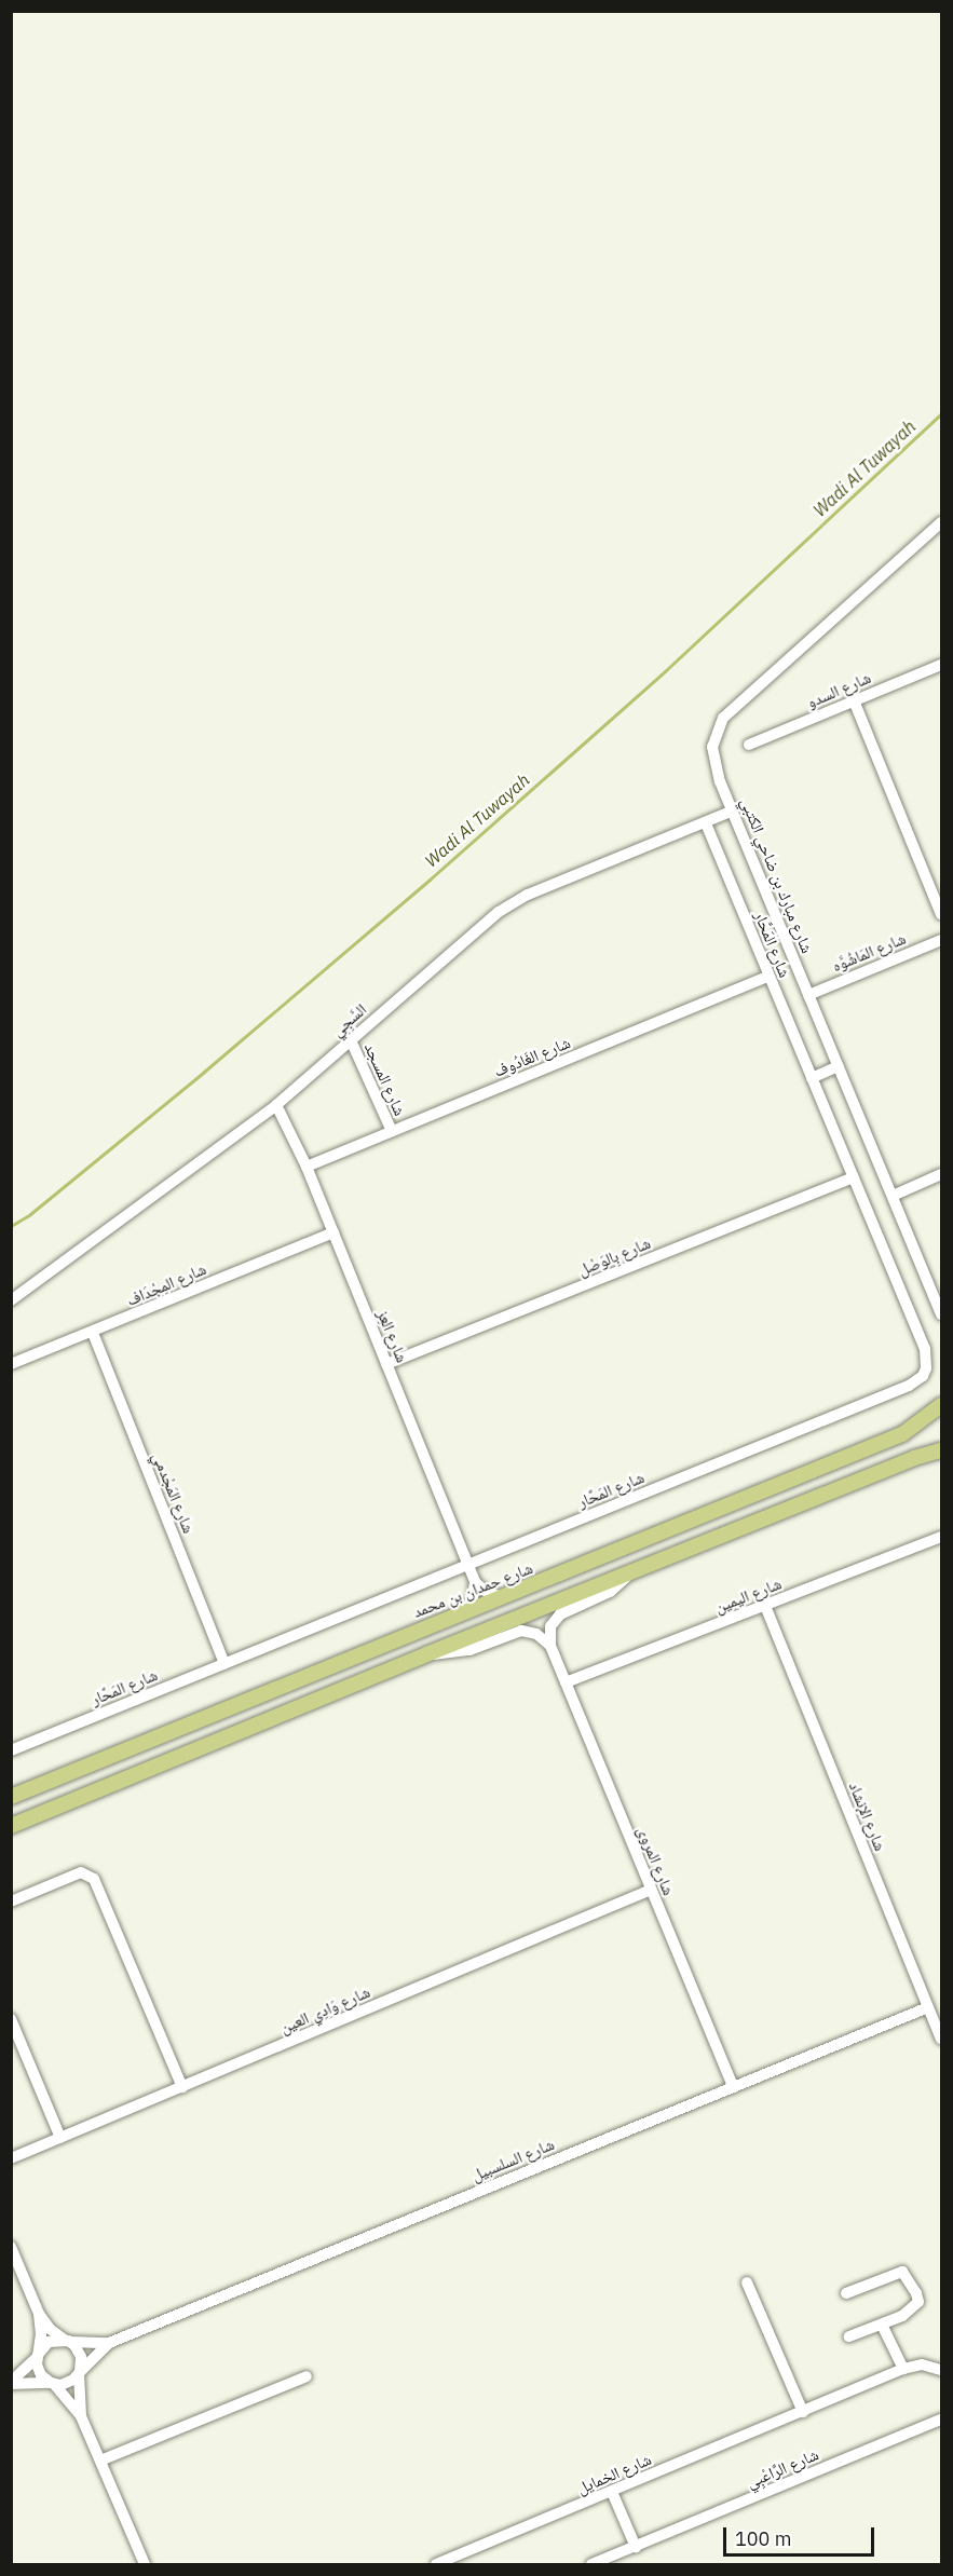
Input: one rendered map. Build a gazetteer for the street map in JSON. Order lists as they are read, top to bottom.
{
  "streets": {
    "main road": ["شارع حمدان بن محمد"],
    "street": [
      "شارع السدو",
      "شارع مبارك بن ضاحي الكتبي",
      "شارع المَحَّار",
      "شارع المَاشُوَّه",
      "السَّجِي",
      "شارع الغَادُوف",
      "شارع المسجد",
      "شارع بِالوَصْل",
      "شارع المِجْدَاف",
      "شارع العِز",
      "شارع المَجْدمي",
      "شارع اليمين",
      "شارع الإنشاد",
      "شارع المروى",
      "شارع وَادِي العين",
      "شارع السلسبيل",
      "شارع الرَّاعْبِي",
      "شارع الخمايل"
    ]
  },
  "crossings": [
    ["شارع مبارك بن ضاحي الكتبي", "شارع المَاشُوَّه"],
    ["شارع مبارك بن ضاحي الكتبي", "السَّجِي"],
    ["شارع المَحَّار", "السَّجِي"],
    ["شارع المَحَّار", "شارع الغَادُوف"],
    ["شارع المَحَّار", "شارع بِالوَصْل"],
    ["شارع المَحَّار", "شارع العِز"],
    ["شارع المَحَّار", "شارع المَجْدمي"],
    ["السَّجِي", "شارع المسجد"],
    ["السَّجِي", "شارع العِز"],
    ["شارع الغَادُوف", "شارع المسجد"],
    ["شارع الغَادُوف", "شارع العِز"],
    ["شارع بِالوَصْل", "شارع العِز"],
    ["شارع المِجْدَاف", "شارع العِز"],
    ["شارع المِجْدَاف", "شارع المَجْدمي"],
    ["شارع اليمين", "شارع الإنشاد"],
    ["شارع اليمين", "شارع المروى"],
    ["شارع الإنشاد", "شارع السلسبيل"],
    ["شارع المروى", "شارع وَادِي العين"],
    ["شارع المروى", "شارع السلسبيل"]
  ],
  "water": ["Wadi Al Tuwayah"],
  "scale_bar": "100 m"
}
